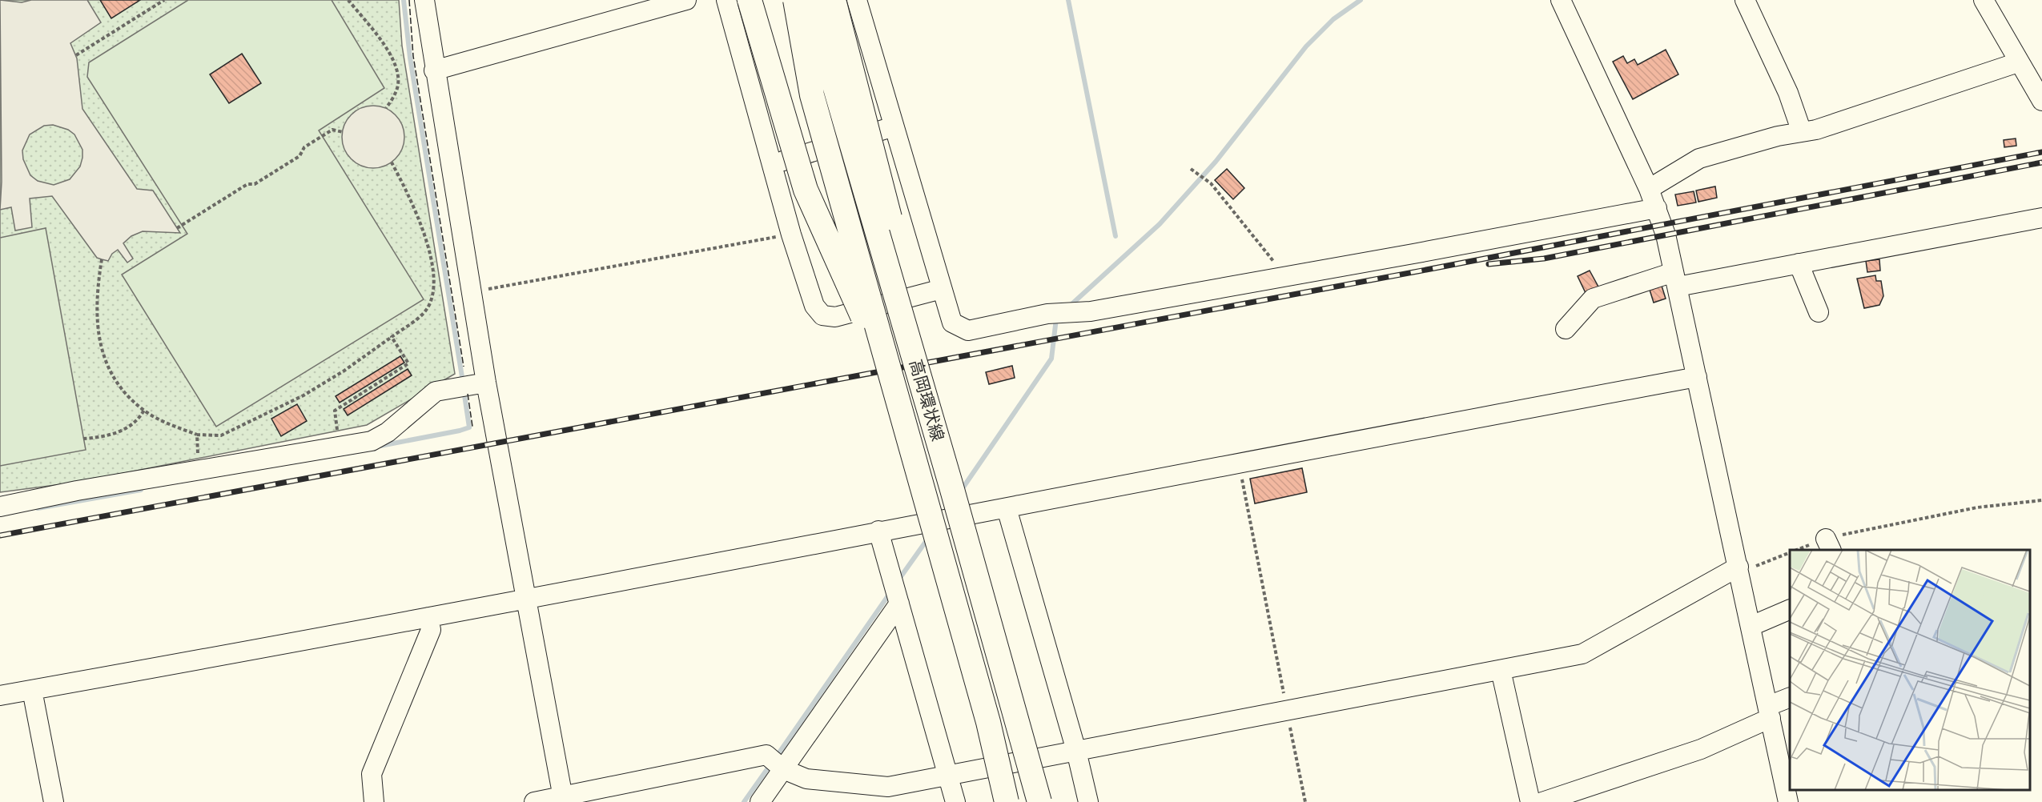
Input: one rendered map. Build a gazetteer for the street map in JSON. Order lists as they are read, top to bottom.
{
  "streets": {
    "main road": ["高岡環状線"]
  }
}
